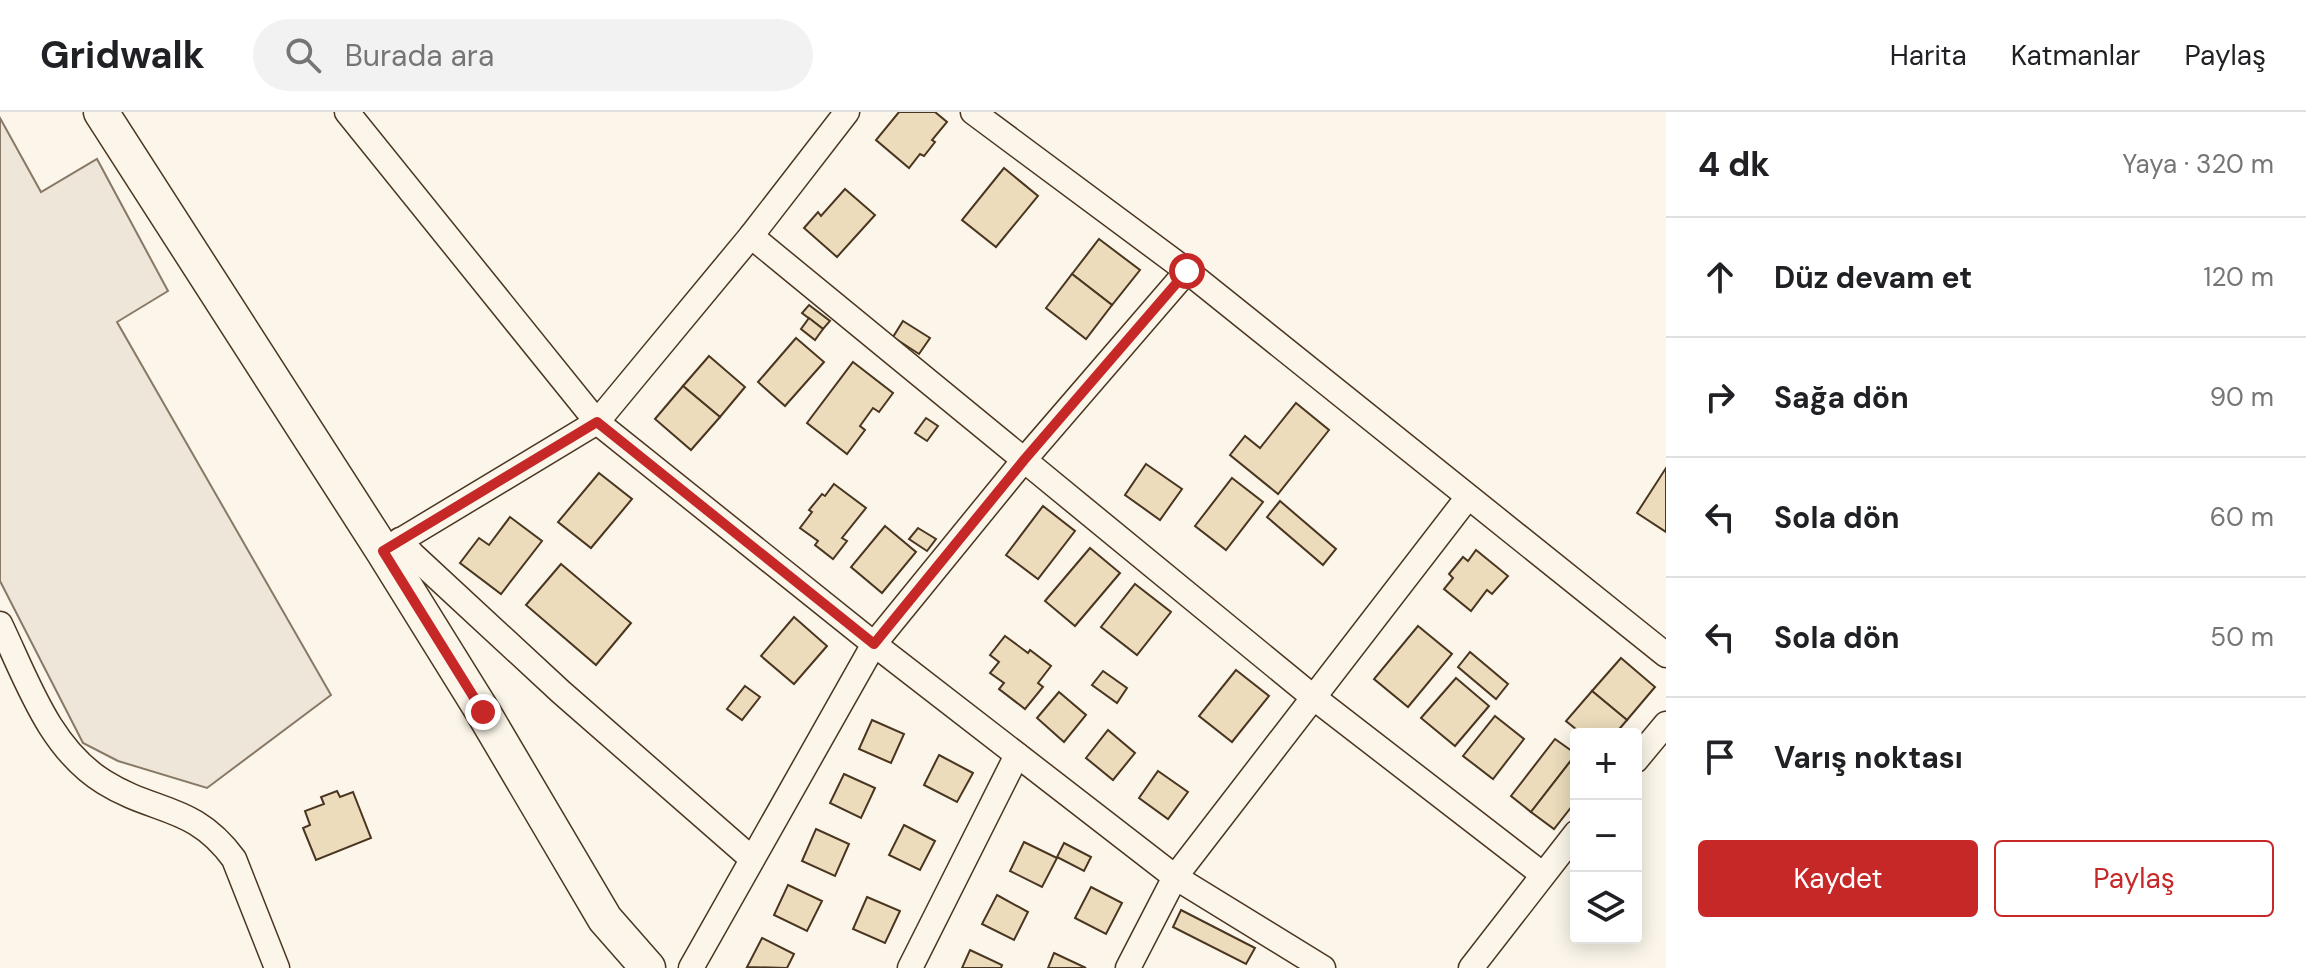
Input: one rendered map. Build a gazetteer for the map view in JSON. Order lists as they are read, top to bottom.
{
  "page": {
    "header": "Gridwalk",
    "search": "Burada ara",
    "nav": ["Harita", "Katmanlar", "Paylaş"],
    "heading": ["4 dk", "Yaya · 320 m"],
    "list": [
      ["Düz devam et", "120 m"],
      ["Sağa dön", "90 m"],
      ["Sola dön", "60 m"],
      ["Sola dön", "50 m"],
      "Varış noktası"
    ],
    "map_buttons": ["+", "−"],
    "buttons": ["Kaydet", "Paylaş"]
  }
}
